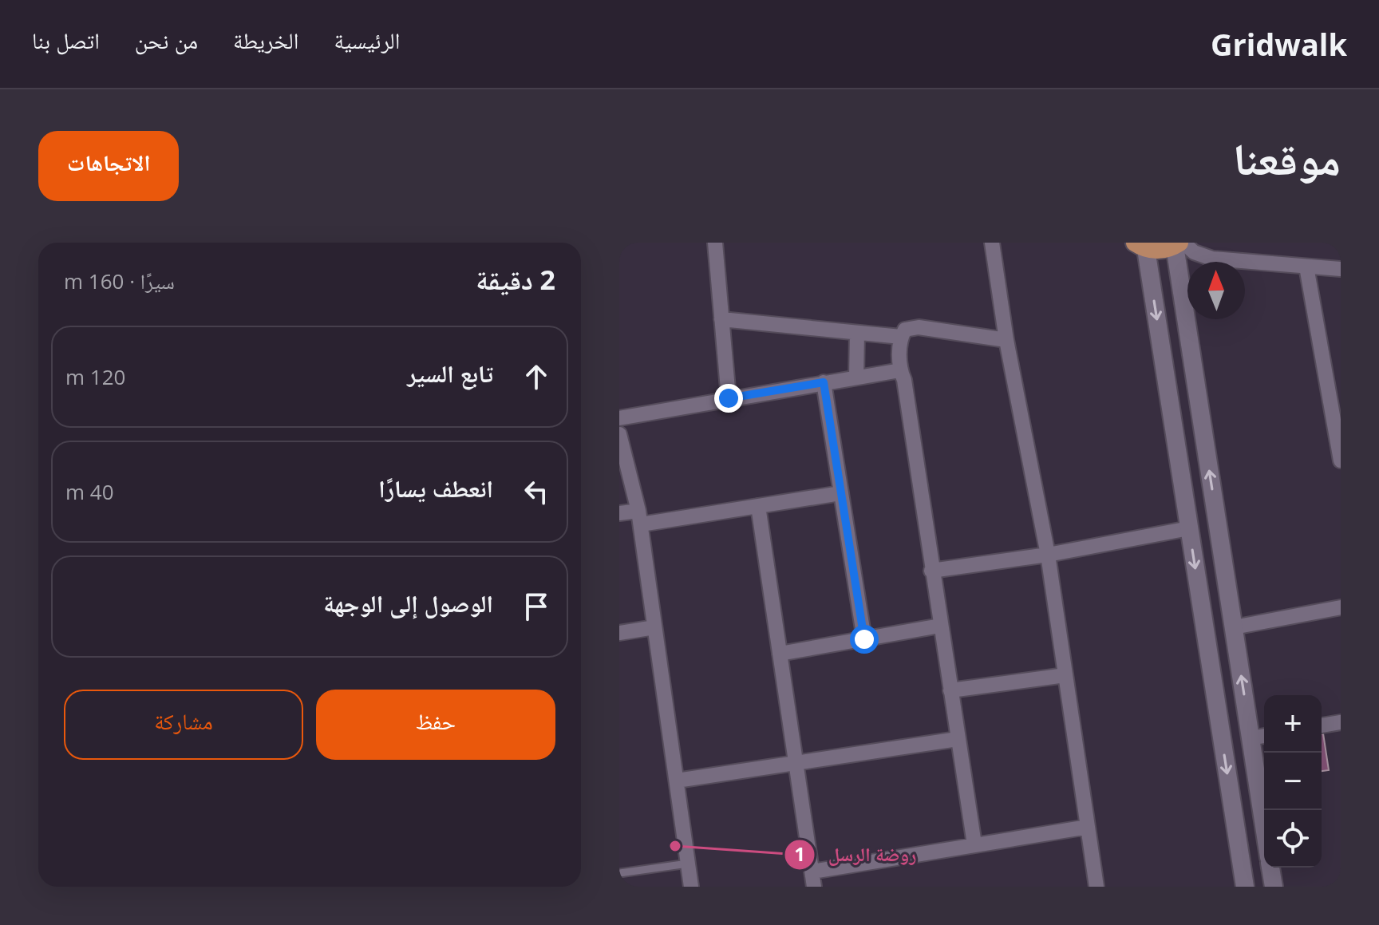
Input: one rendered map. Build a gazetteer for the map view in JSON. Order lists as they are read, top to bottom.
{
  "places": ["روضة الرسل"],
  "north": "top",
  "page": {
    "header": "Gridwalk",
    "nav": [
      "الرئيسية",
      "الخريطة",
      "من نحن",
      "اتصل بنا"
    ],
    "title": "موقعنا",
    "buttons": [
      "الاتجاهات",
      ["حفظ", "مشاركة"]
    ],
    "heading": ["2 دقيقة", "سيرًا · 160 m"],
    "list": [
      ["تابع السير", "120 m"],
      ["انعطف يسارًا", "40 m"],
      "الوصول إلى الوجهة"
    ],
    "map_buttons": ["+", "−"]
  }
}
